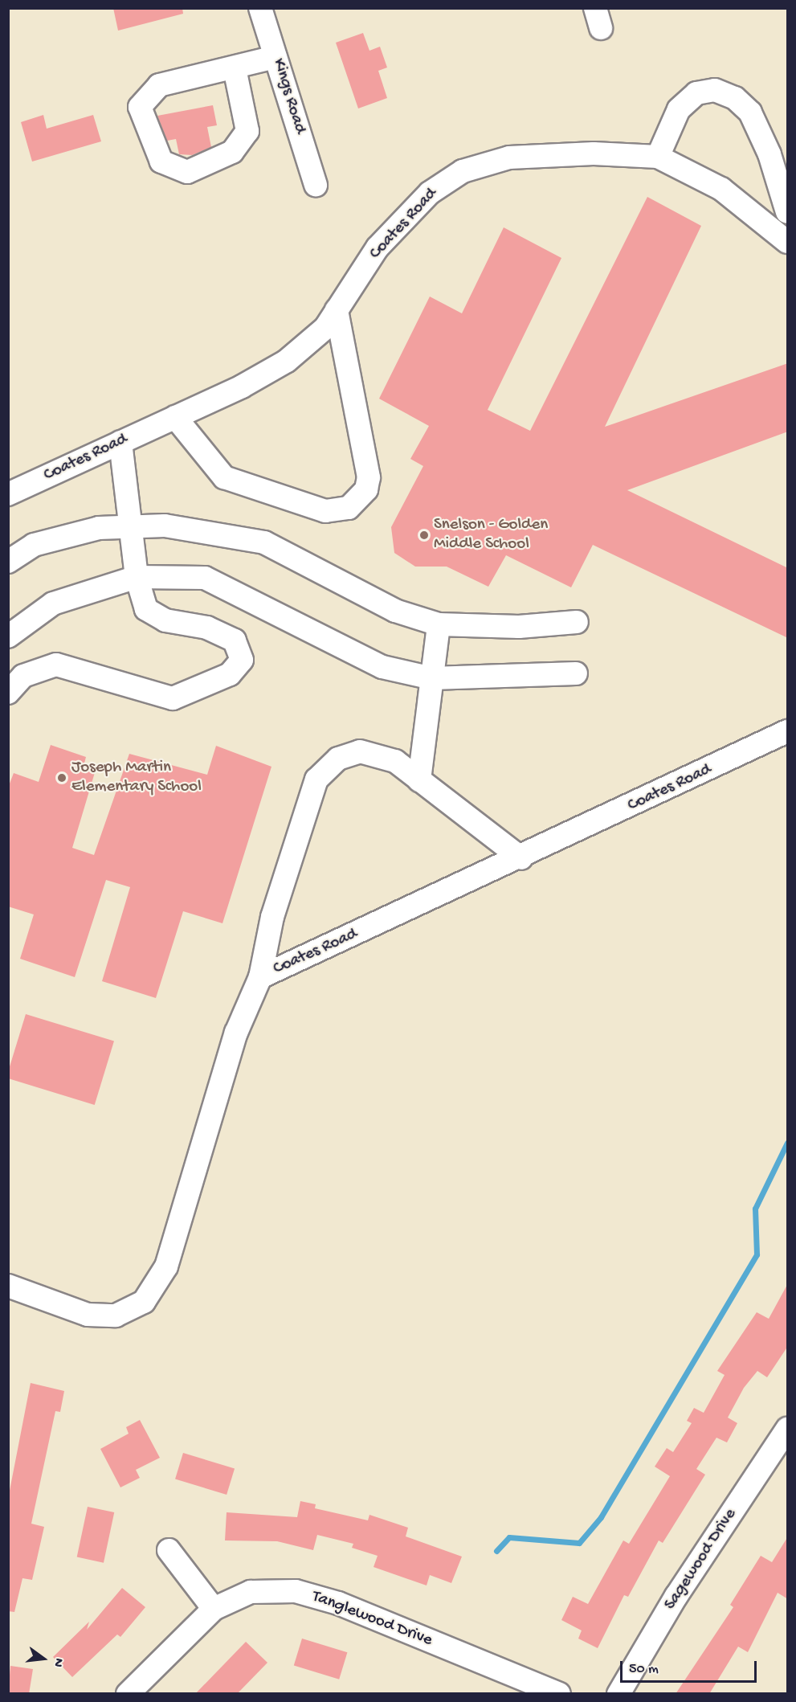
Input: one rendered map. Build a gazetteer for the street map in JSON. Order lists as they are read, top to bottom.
{
  "streets": {
    "street": [
      "Kings Road",
      "Coates Road",
      "Sagewood Drive",
      "Tanglewood Drive"
    ]
  },
  "places": ["Snelson - Golden Middle School", "Joseph Martin Elementary School"],
  "scale_bar": "50 m",
  "north": "right"
}
